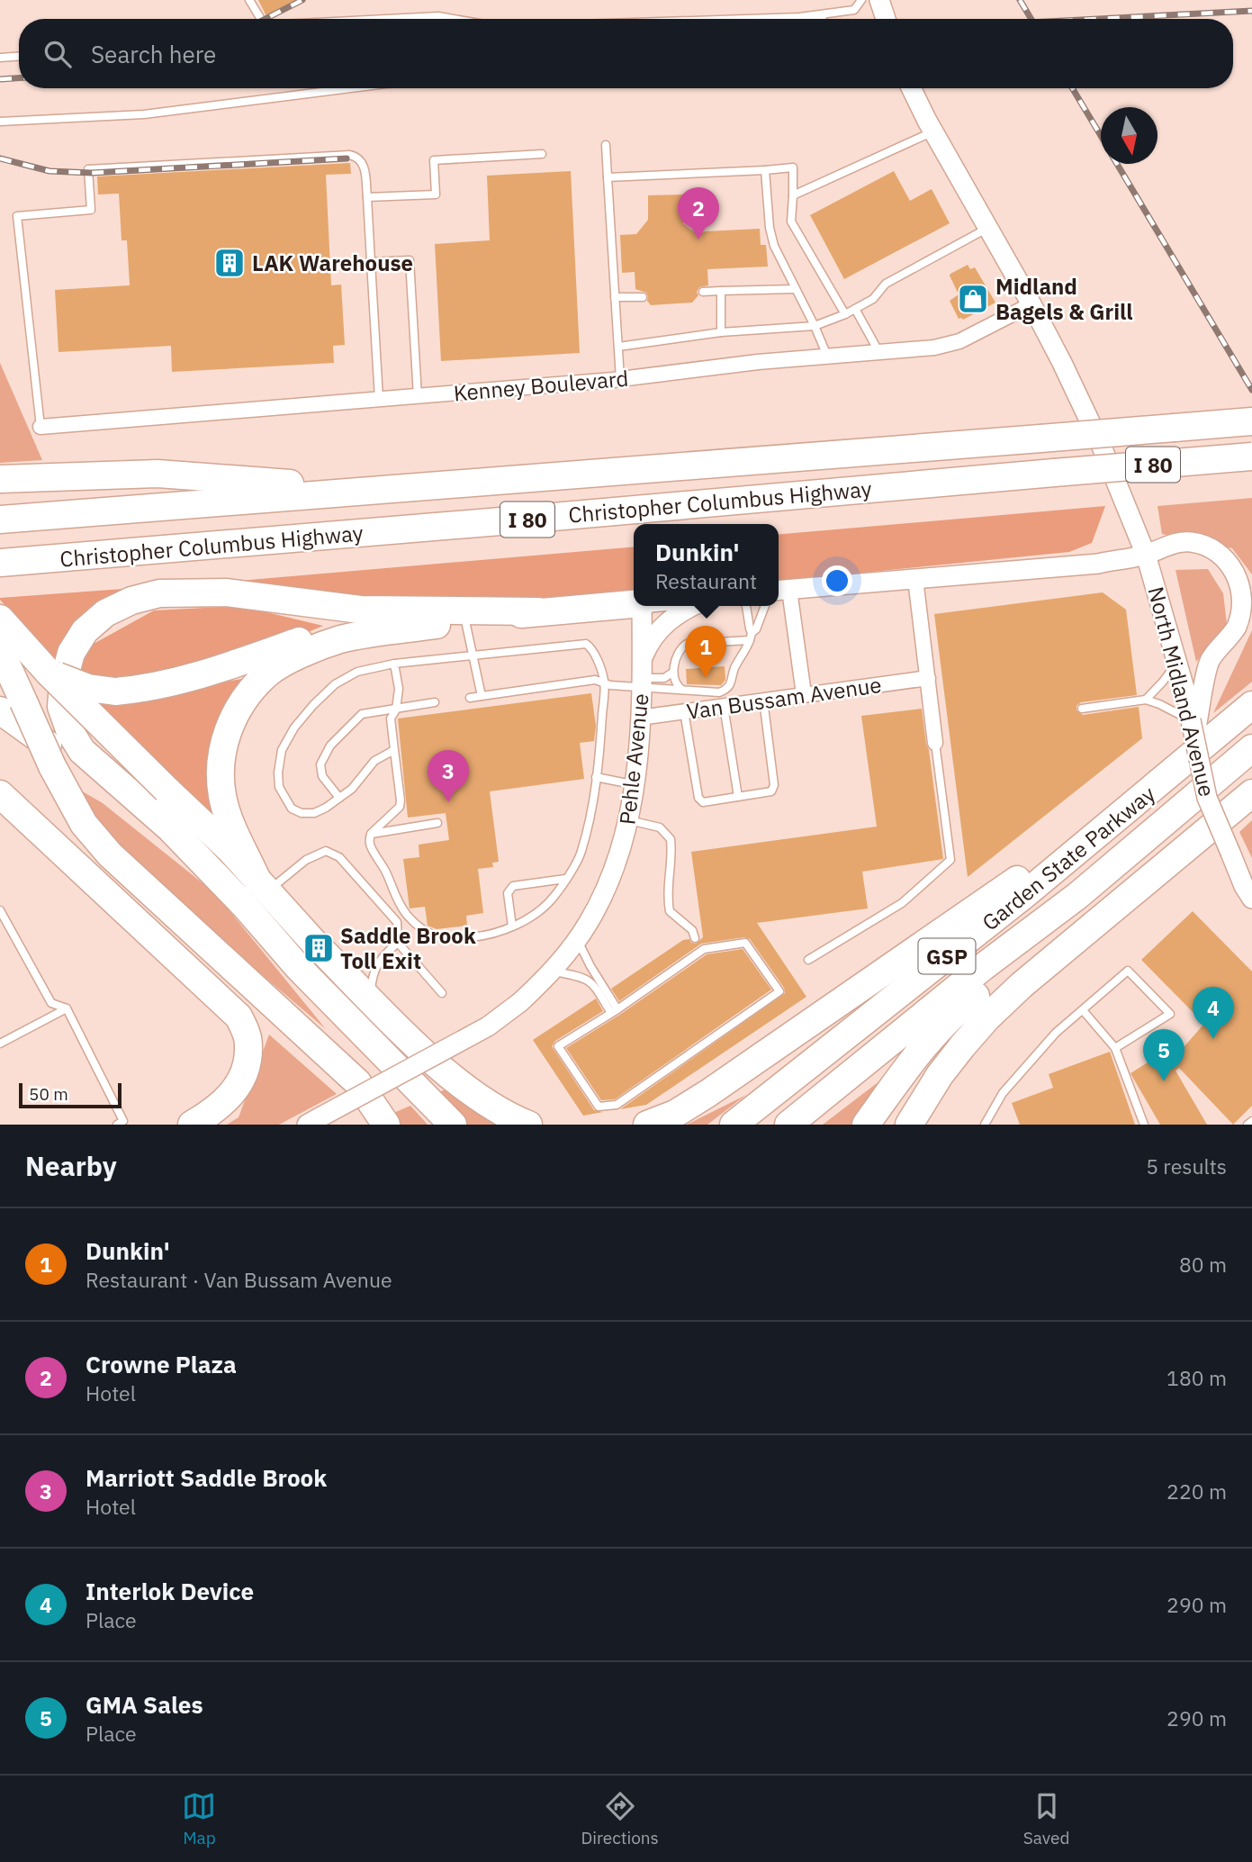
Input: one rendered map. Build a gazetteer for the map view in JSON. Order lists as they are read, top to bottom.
{
  "streets": {
    "highway": [
      "I 80",
      "Christopher Columbus Highway",
      "Garden State Parkway",
      "GSP"
    ],
    "street": [
      "Kenney Boulevard",
      "North Midland Avenue",
      "Van Bussam Avenue",
      "Pehle Avenue"
    ]
  },
  "crossings": [
    ["Kenney Boulevard", "North Midland Avenue"],
    ["Van Bussam Avenue", "Pehle Avenue"]
  ],
  "places": {
    "building": ["LAK Warehouse", "Saddle Brook Toll Exit"],
    "shop": ["Midland Bagels & Grill"]
  },
  "scale_bar": "50 m",
  "north": "bottom",
  "page": {
    "search": "Search here",
    "pins": [
      "2",
      "1",
      "3",
      "4",
      "5"
    ],
    "popup": ["Dunkin'", "Restaurant"],
    "scale": "50 m",
    "heading": ["Nearby", "5 results"],
    "list": [
      {
        "mark": "1",
        "name": "Dunkin'",
        "note": "Restaurant · Van Bussam Avenue",
        "value": "80 m"
      },
      {
        "mark": "2",
        "name": "Crowne Plaza",
        "note": "Hotel",
        "value": "180 m"
      },
      {
        "mark": "3",
        "name": "Marriott Saddle Brook",
        "note": "Hotel",
        "value": "220 m"
      },
      {
        "mark": "4",
        "name": "Interlok Device",
        "note": "Place",
        "value": "290 m"
      },
      {
        "mark": "5",
        "name": "GMA Sales",
        "note": "Place",
        "value": "290 m"
      }
    ],
    "nav": ["Map", "Directions", "Saved"]
  }
}
